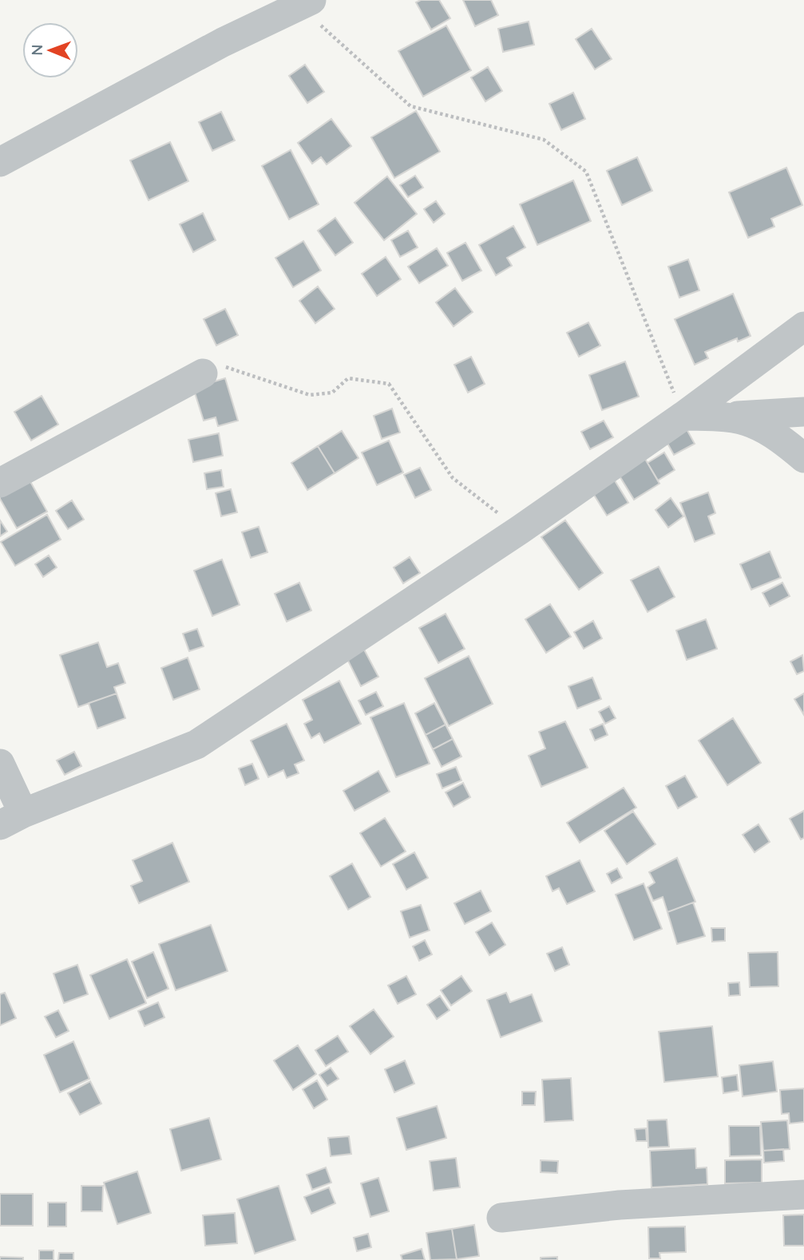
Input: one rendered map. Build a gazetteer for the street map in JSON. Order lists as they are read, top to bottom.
{
  "north": "left"
}
